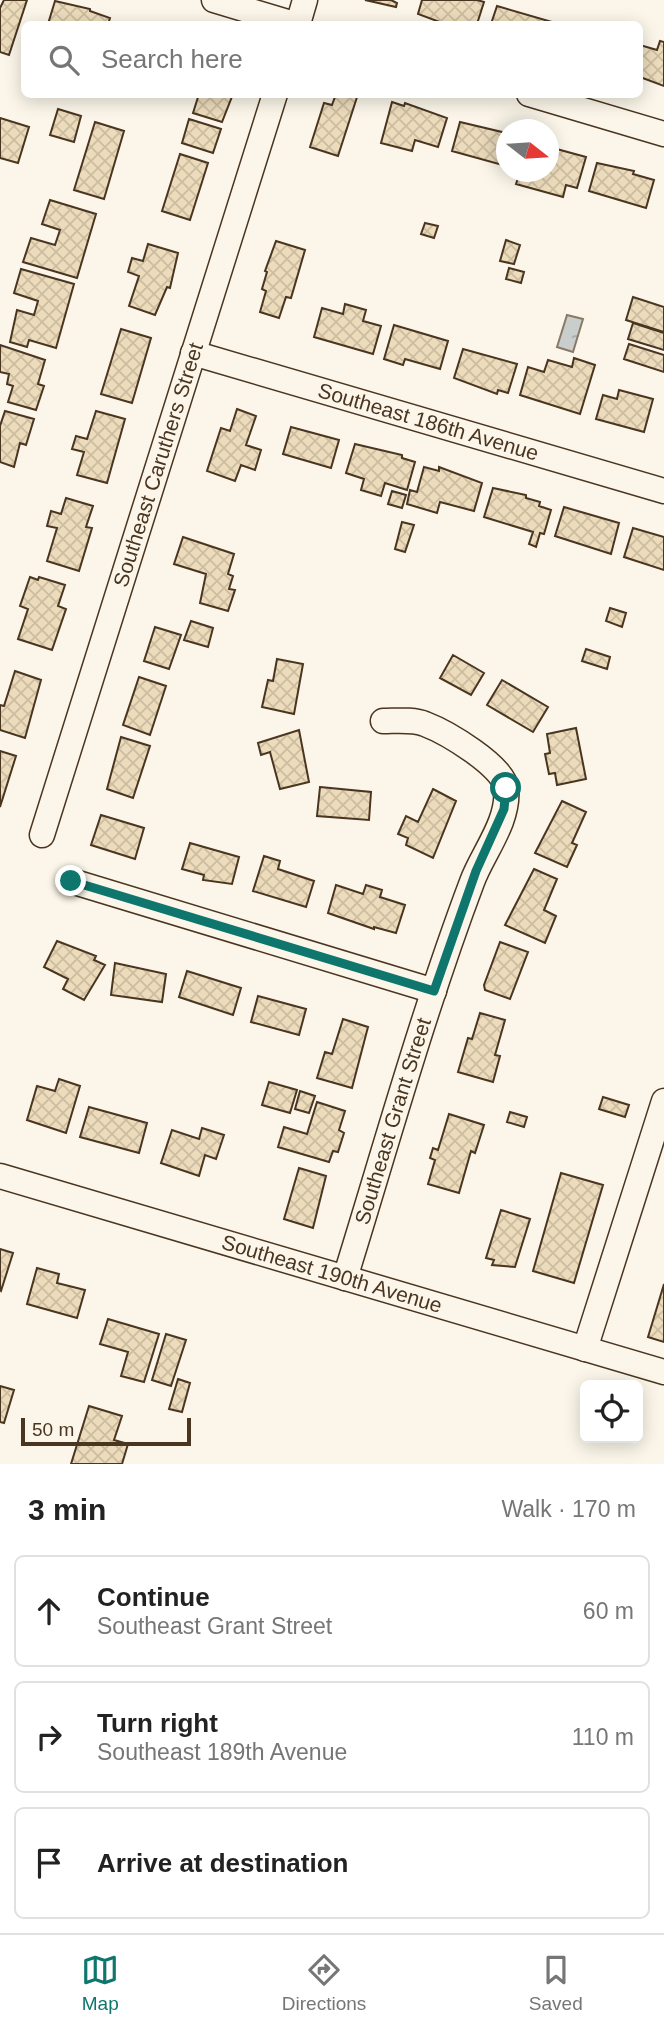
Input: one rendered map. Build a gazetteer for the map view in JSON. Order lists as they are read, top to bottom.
{
  "streets": {
    "street": [
      "Southeast 186th Avenue",
      "Southeast Caruthers Street",
      "Southeast Grant Street",
      "Southeast 190th Avenue"
    ]
  },
  "crossings": [
    ["Southeast 186th Avenue", "Southeast Caruthers Street"],
    ["Southeast Grant Street", "Southeast 190th Avenue"]
  ],
  "scale_bar": "50 m",
  "north": "right",
  "page": {
    "search": "Search here",
    "scale": "50 m",
    "heading": ["3 min", "Walk · 170 m"],
    "list": [
      ["Continue", "Southeast Grant Street", "60 m"],
      ["Turn right", "Southeast 189th Avenue", "110 m"],
      "Arrive at destination"
    ],
    "nav": ["Map", "Directions", "Saved"]
  }
}
